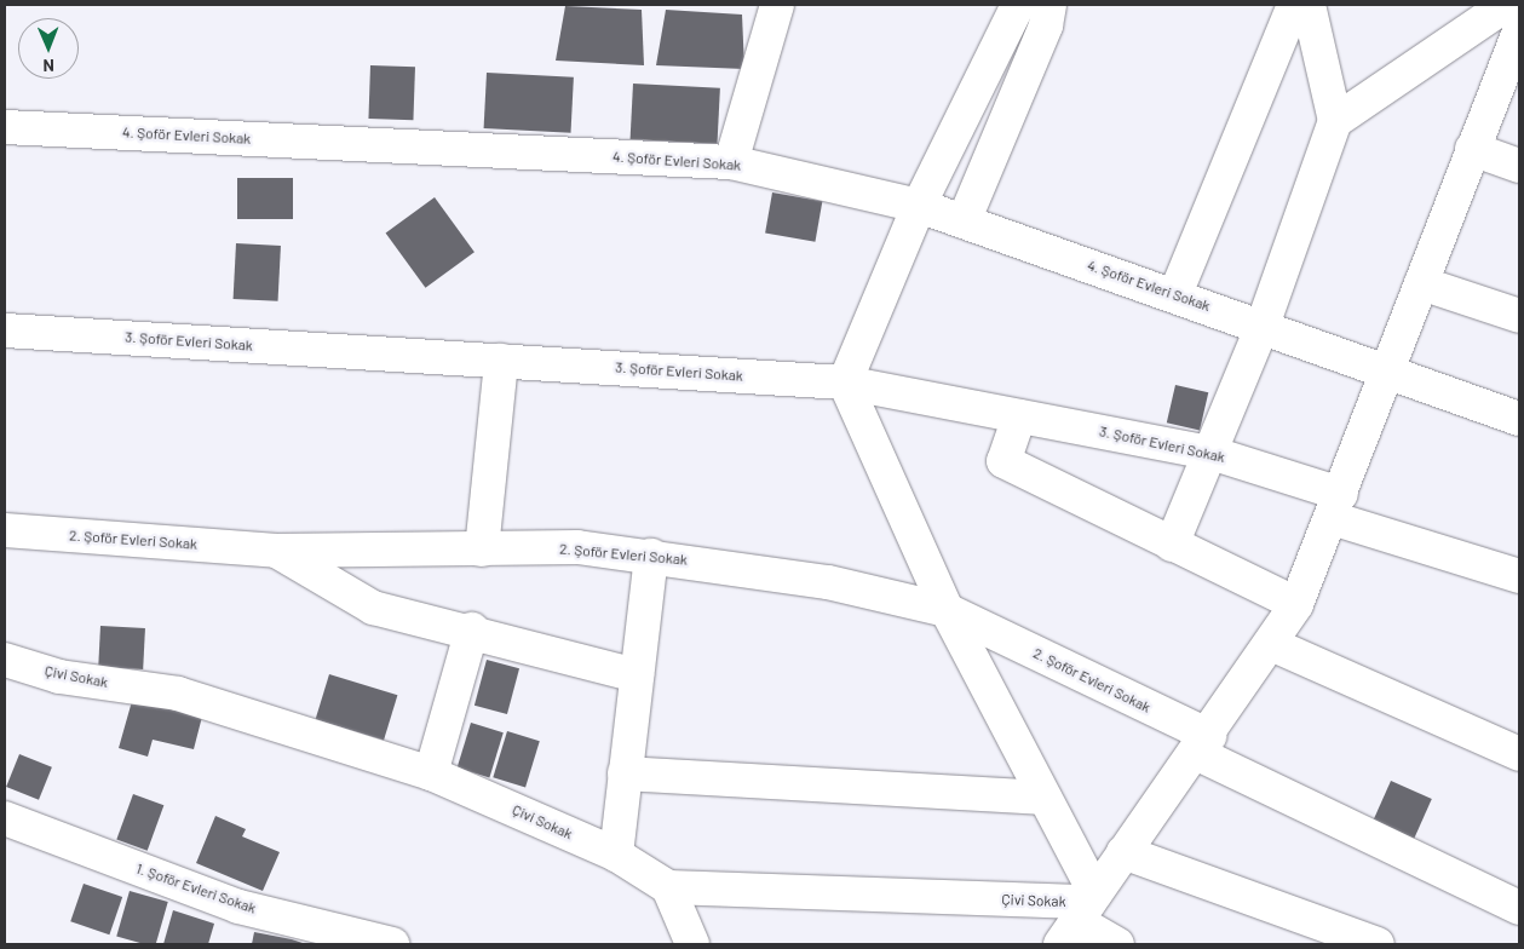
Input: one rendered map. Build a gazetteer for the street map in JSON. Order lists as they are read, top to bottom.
{
  "streets": {
    "street": [
      "4. Şoför Evleri Sokak",
      "3. Şoför Evleri Sokak",
      "2. Şoför Evleri Sokak",
      "Çivi Sokak",
      "1. Şoför Evleri Sokak"
    ]
  },
  "north": "bottom"
}
